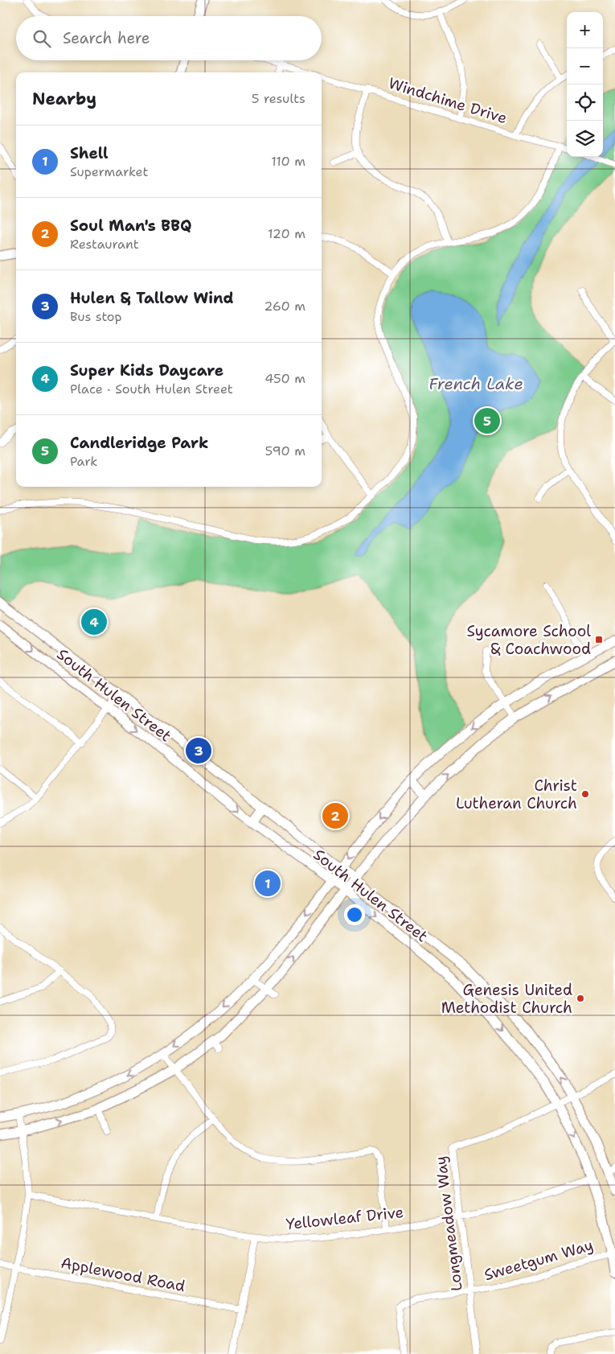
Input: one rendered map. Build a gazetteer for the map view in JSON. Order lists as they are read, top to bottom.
{
  "streets": {
    "main road": ["South Hulen Street"],
    "street": [
      "Windchime Drive",
      "Yellowleaf Drive",
      "Longmeadow Way",
      "Sweetgum Way",
      "Applewood Road"
    ]
  },
  "crossings": [
    ["South Hulen Street", "Yellowleaf Drive"],
    ["South Hulen Street", "Longmeadow Way"],
    ["South Hulen Street", "Sweetgum Way"],
    ["Yellowleaf Drive", "Longmeadow Way"],
    ["Longmeadow Way", "Sweetgum Way"]
  ],
  "water": ["French Lake"],
  "places": {
    "transit": ["Sycamore School & Coachwood"],
    "other": ["Christ Lutheran Church", "Genesis United Methodist Church"]
  },
  "page": {
    "map_buttons": ["+", "−"],
    "search": "Search here",
    "heading": ["Nearby", "5 results"],
    "list": [
      {
        "mark": "1",
        "name": "Shell",
        "note": "Supermarket",
        "value": "110 m"
      },
      {
        "mark": "2",
        "name": "Soul Man's BBQ",
        "note": "Restaurant",
        "value": "120 m"
      },
      {
        "mark": "3",
        "name": "Hulen & Tallow Wind",
        "note": "Bus stop",
        "value": "260 m"
      },
      {
        "mark": "4",
        "name": "Super Kids Daycare",
        "note": "Place · South Hulen Street",
        "value": "450 m"
      },
      {
        "mark": "5",
        "name": "Candleridge Park",
        "note": "Park",
        "value": "590 m"
      }
    ],
    "pins": [
      "5",
      "4",
      "3",
      "2",
      "1"
    ]
  }
}
